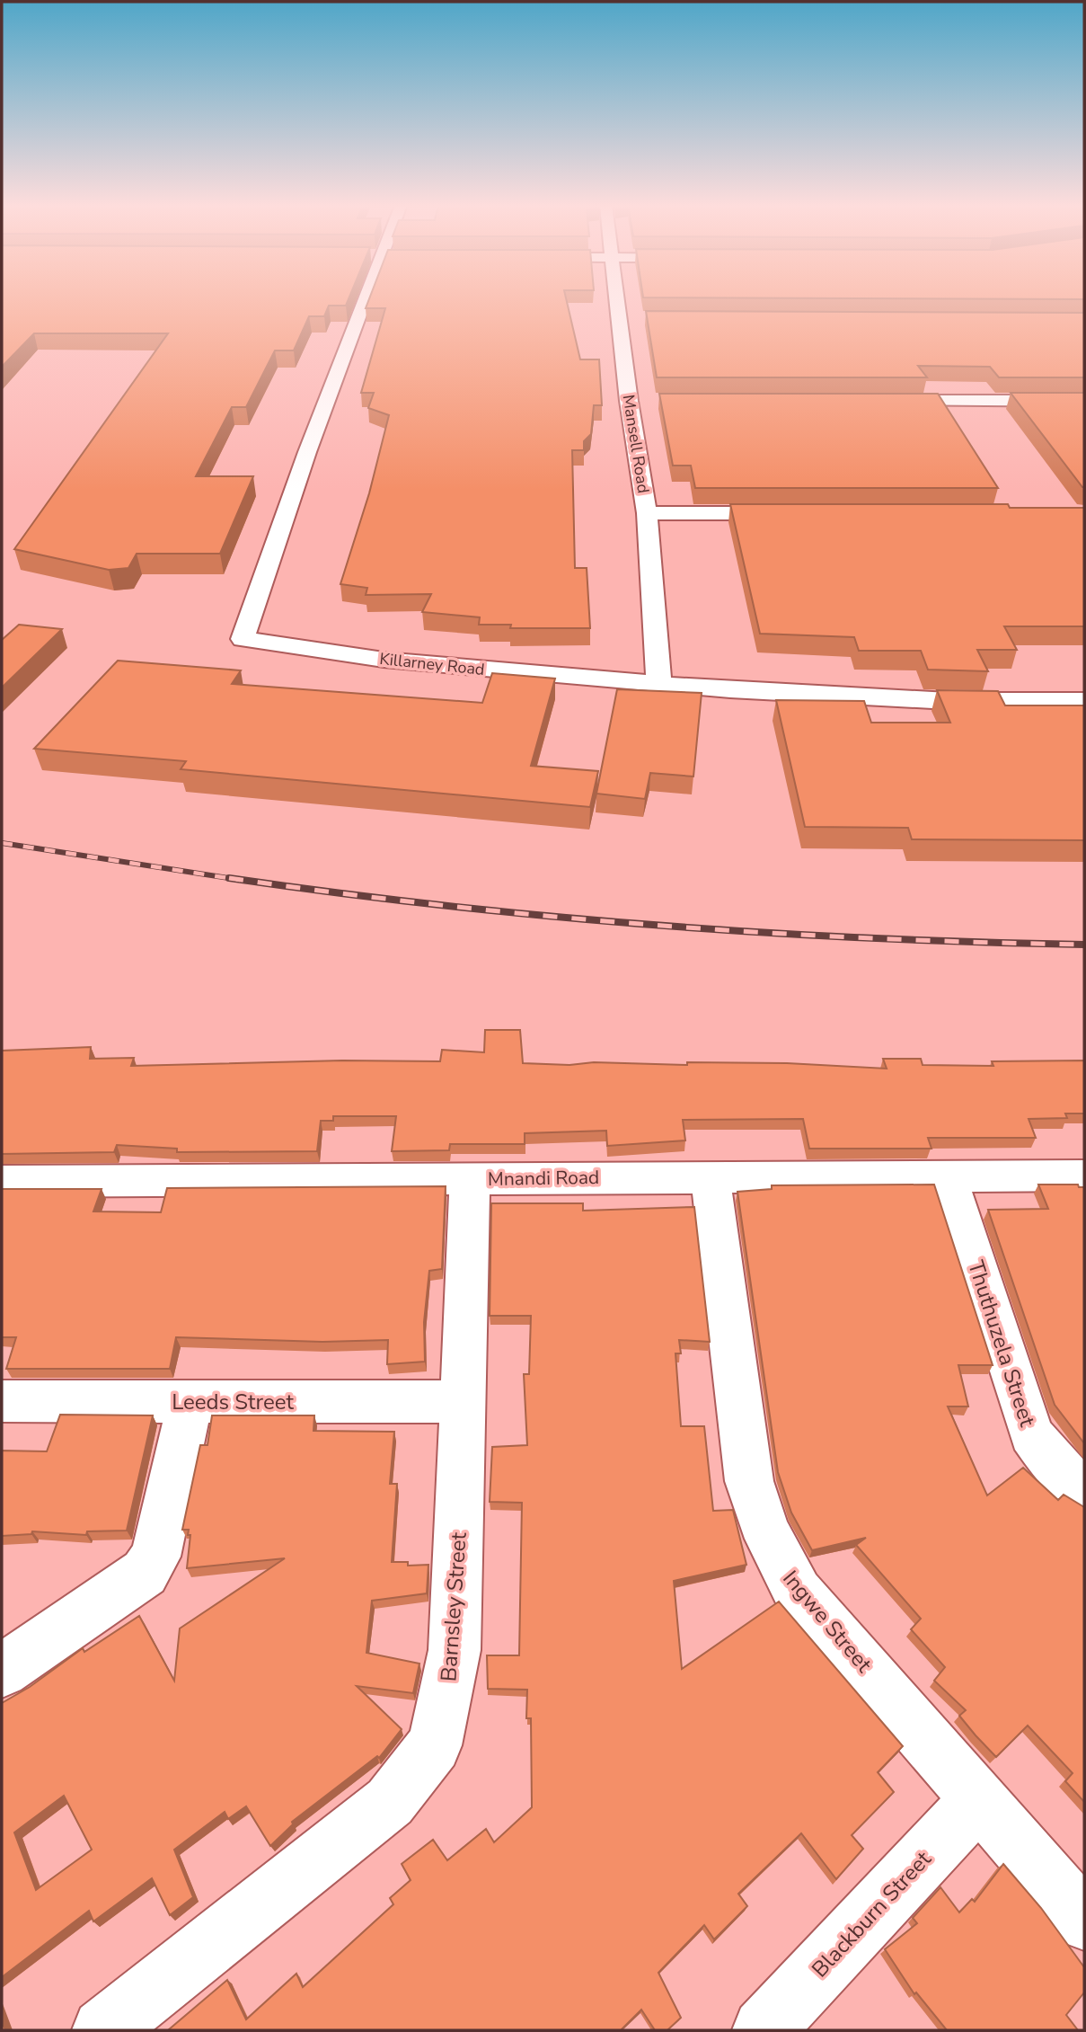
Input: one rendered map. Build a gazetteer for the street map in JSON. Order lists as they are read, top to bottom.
{
  "streets": {
    "street": [
      "Mansell Road",
      "Killarney Road",
      "Mnandi Road",
      "Thuthuzela Street",
      "Leeds Street",
      "Barnsley Street",
      "Ingwe Street",
      "Blackburn Street"
    ]
  },
  "crossings": [
    ["Mansell Road", "Killarney Road"],
    ["Mnandi Road", "Thuthuzela Street"],
    ["Mnandi Road", "Barnsley Street"],
    ["Mnandi Road", "Ingwe Street"],
    ["Leeds Street", "Barnsley Street"],
    ["Ingwe Street", "Blackburn Street"]
  ]
}
